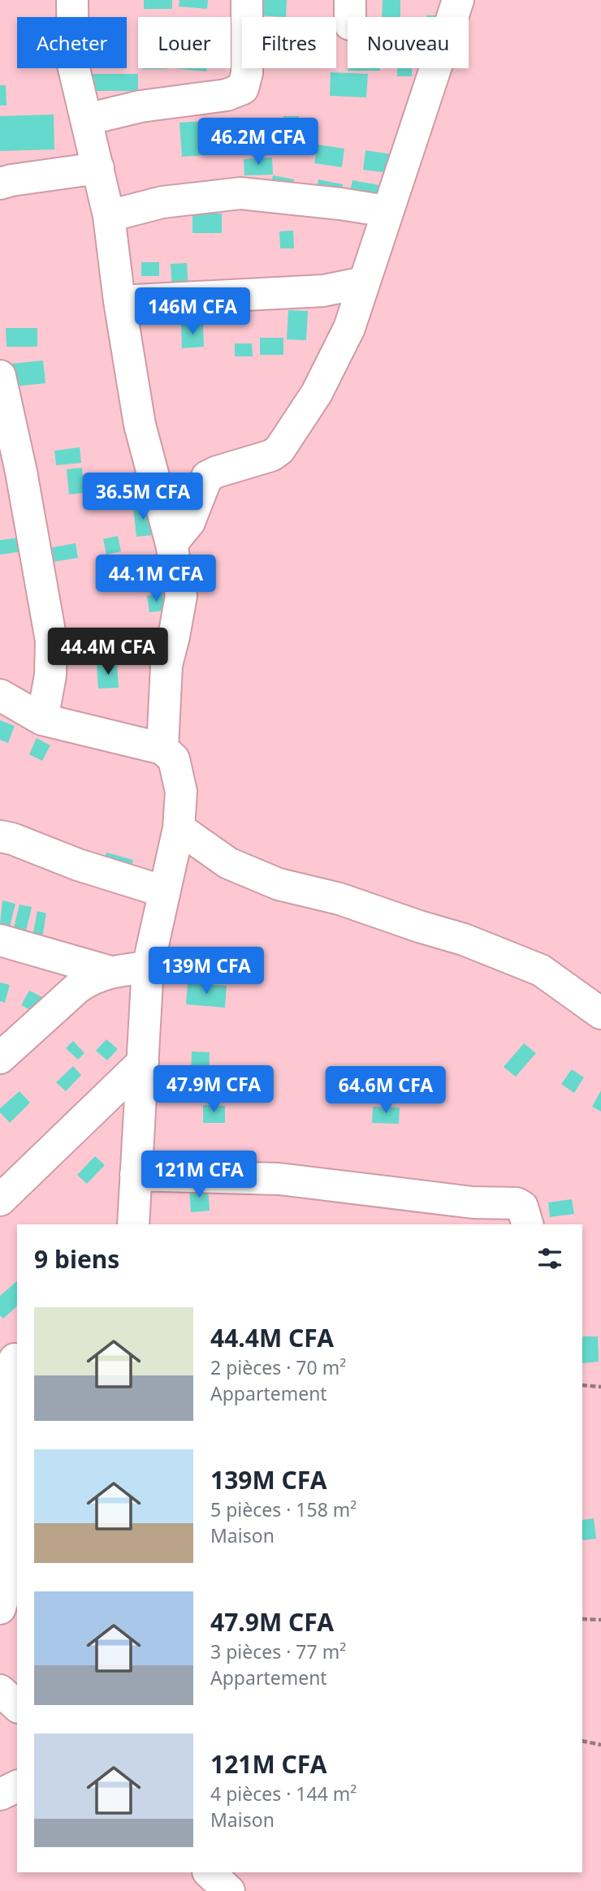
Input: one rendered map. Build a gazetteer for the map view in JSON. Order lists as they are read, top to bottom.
{
  "page": {
    "chip": [
      "Acheter",
      "Louer",
      "Filtres",
      "Nouveau"
    ],
    "price": [
      "46.2M CFA",
      "146M CFA",
      "36.5M CFA",
      "44.1M CFA",
      "44.4M CFA",
      "139M CFA",
      "47.9M CFA",
      "64.6M CFA",
      "121M CFA"
    ],
    "heading": "9 biens",
    "list": [
      {
        "name": "44.4M CFA",
        "note": "2 pièces · 70 m² · Appartement"
      },
      {
        "name": "139M CFA",
        "note": "5 pièces · 158 m² · Maison"
      },
      {
        "name": "47.9M CFA",
        "note": "3 pièces · 77 m² · Appartement"
      },
      {
        "name": "121M CFA",
        "note": "4 pièces · 144 m² · Maison"
      }
    ]
  }
}
